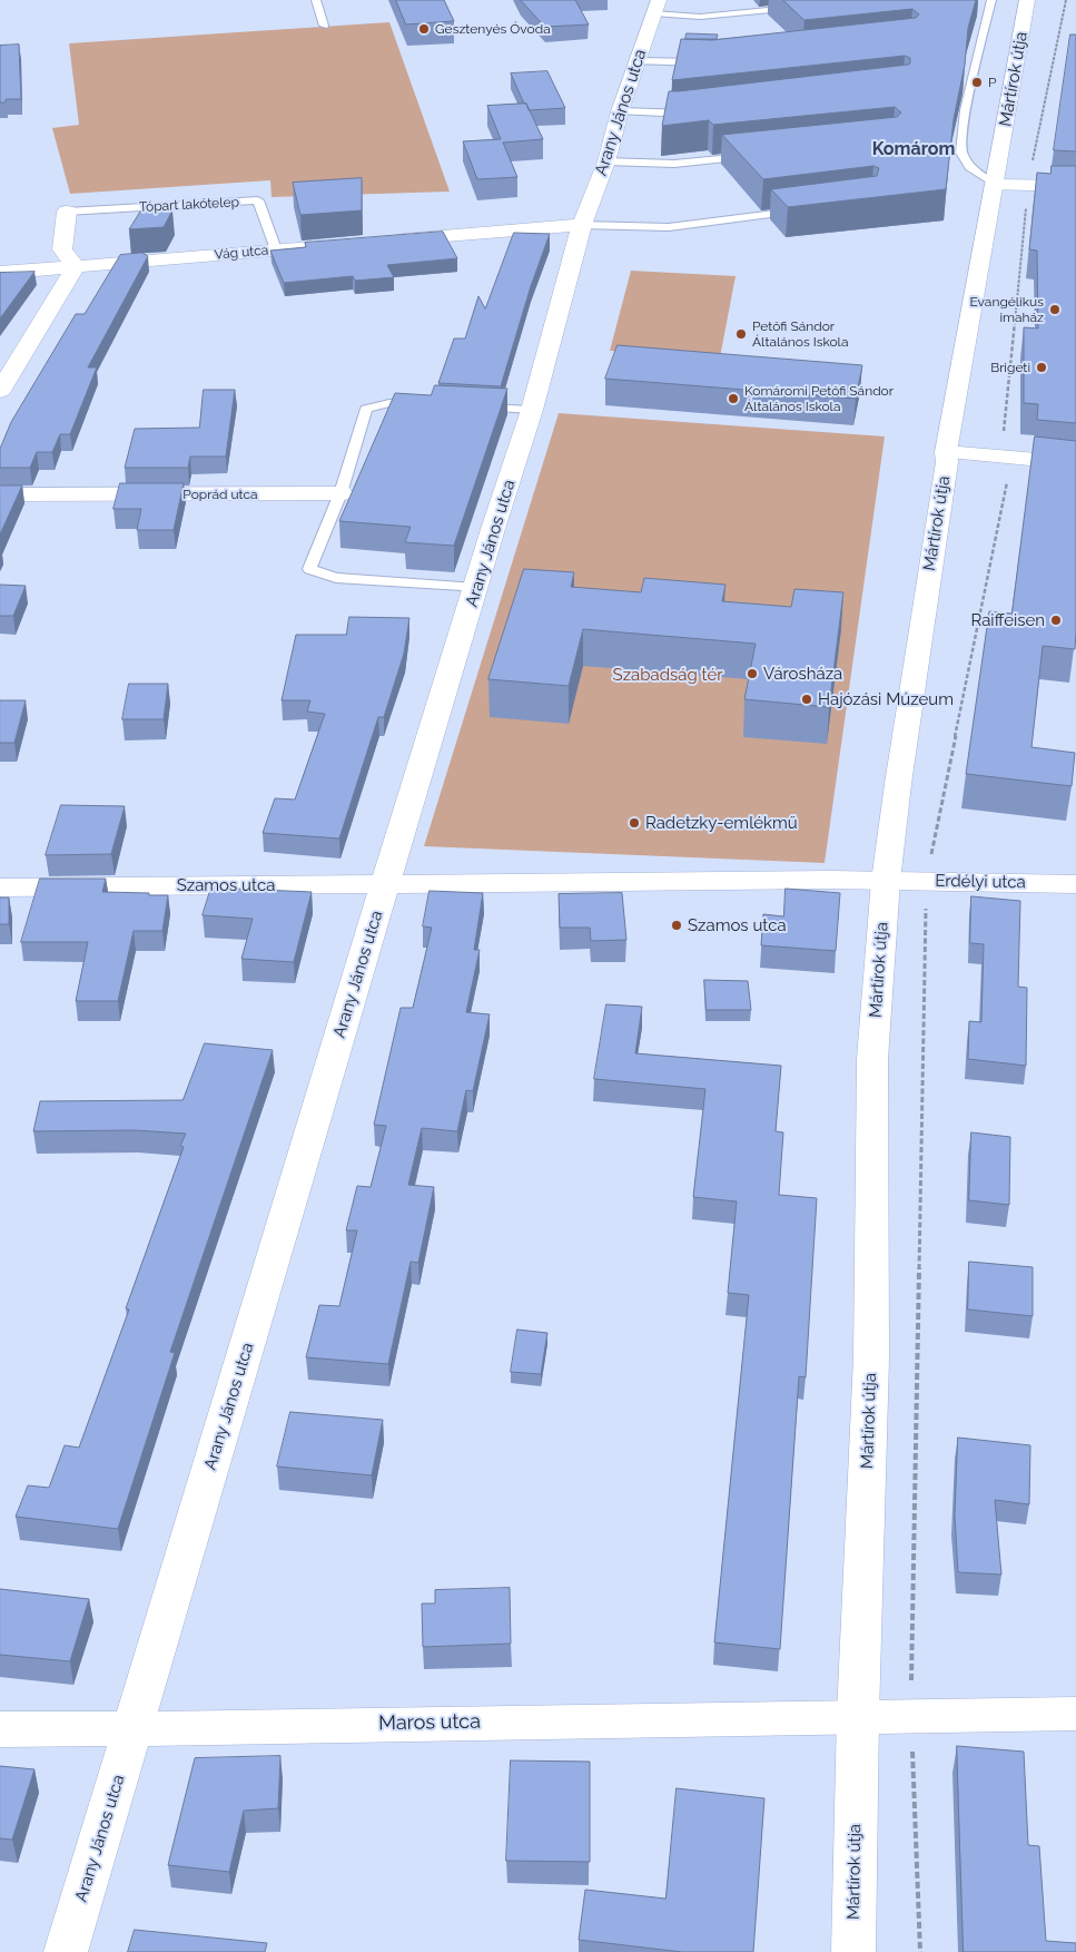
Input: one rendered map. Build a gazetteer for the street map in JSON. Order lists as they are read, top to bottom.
{
  "streets": {
    "street": [
      "Mártírok útja",
      "Arany János utca",
      "Vág utca",
      "Poprád utca",
      "Erdélyi utca",
      "Szamos utca",
      "Maros utca"
    ],
    "lane": ["Tópart lakótelep"]
  },
  "crossings": [
    ["Mártírok útja", "Erdélyi utca"],
    ["Mártírok útja", "Szamos utca"],
    ["Mártírok útja", "Maros utca"],
    ["Arany János utca", "Szamos utca"],
    ["Arany János utca", "Maros utca"],
    ["Tópart lakótelep", "Vág utca"],
    ["Erdélyi utca", "Szamos utca"]
  ],
  "districts": ["Komárom"],
  "parks": ["Szabadság tér"],
  "places": [
    "Gesztenyés Óvoda",
    "P",
    "Evangélikus imaház",
    "Petőfi Sándor Általános Iskola",
    "Brigeti",
    "Komáromi Petőfi Sándor Általános Iskola",
    "Raiffeisen",
    "Városháza",
    "Hajózási Múzeum",
    "Radetzky-emlékmű",
    "Szamos utca"
  ]
}
